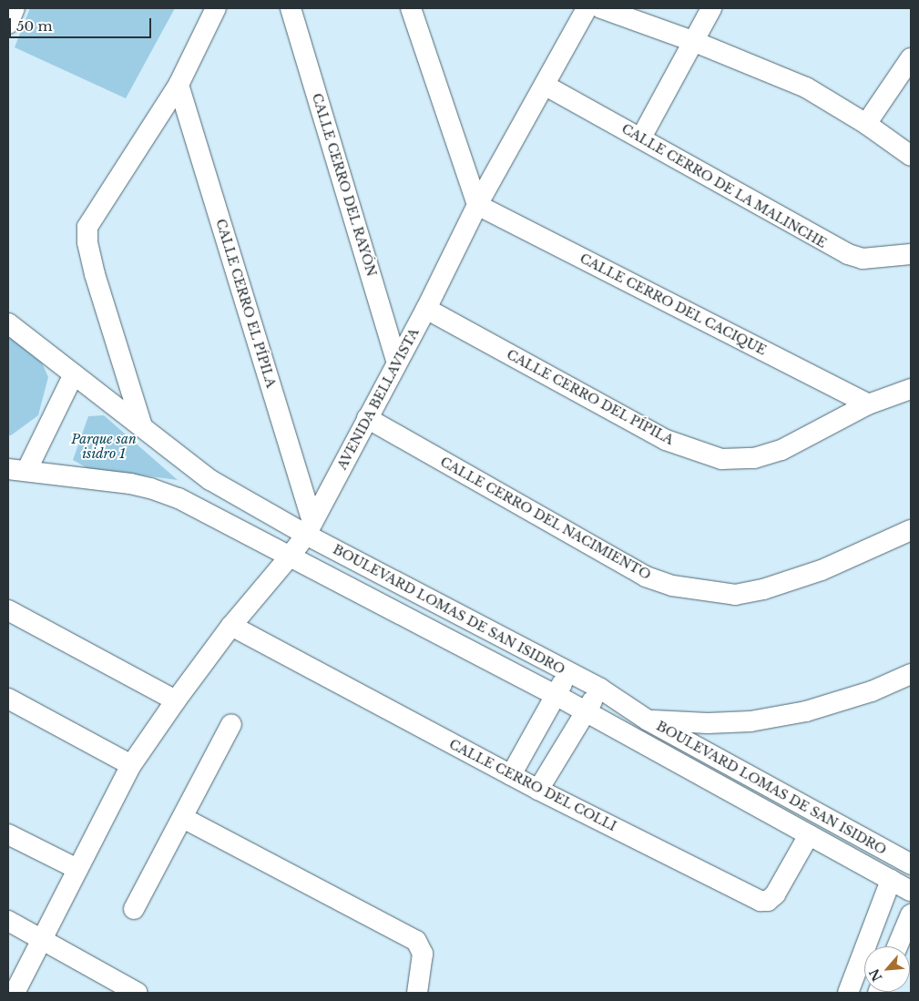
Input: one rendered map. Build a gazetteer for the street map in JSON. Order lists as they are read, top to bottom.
{
  "streets": {
    "street": [
      "CALLE CERRO DEL RAYÓN",
      "CALLE CERRO DE LA MALINCHE",
      "CALLE CERRO EL PÍPILA",
      "CALLE CERRO DEL CACIQUE",
      "CALLE CERRO DEL PÍPILA",
      "AVENIDA BELLAVISTA",
      "CALLE CERRO DEL NACIMIENTO",
      "BOULEVARD LOMAS DE SAN ISIDRO",
      "CALLE CERRO DEL COLLI"
    ]
  },
  "crossings": [
    ["CALLE CERRO DEL RAYÓN", "AVENIDA BELLAVISTA"],
    ["CALLE CERRO DE LA MALINCHE", "AVENIDA BELLAVISTA"],
    ["CALLE CERRO EL PÍPILA", "AVENIDA BELLAVISTA"],
    ["CALLE CERRO EL PÍPILA", "BOULEVARD LOMAS DE SAN ISIDRO"],
    ["CALLE CERRO DEL CACIQUE", "CALLE CERRO DEL PÍPILA"],
    ["CALLE CERRO DEL CACIQUE", "AVENIDA BELLAVISTA"],
    ["CALLE CERRO DEL PÍPILA", "AVENIDA BELLAVISTA"],
    ["AVENIDA BELLAVISTA", "CALLE CERRO DEL NACIMIENTO"],
    ["AVENIDA BELLAVISTA", "BOULEVARD LOMAS DE SAN ISIDRO"],
    ["AVENIDA BELLAVISTA", "CALLE CERRO DEL COLLI"],
    ["BOULEVARD LOMAS DE SAN ISIDRO", "CALLE CERRO DEL COLLI"]
  ],
  "parks": ["Parque san isidro 1"],
  "scale_bar": "50 m",
  "north": "bottom left"
}
